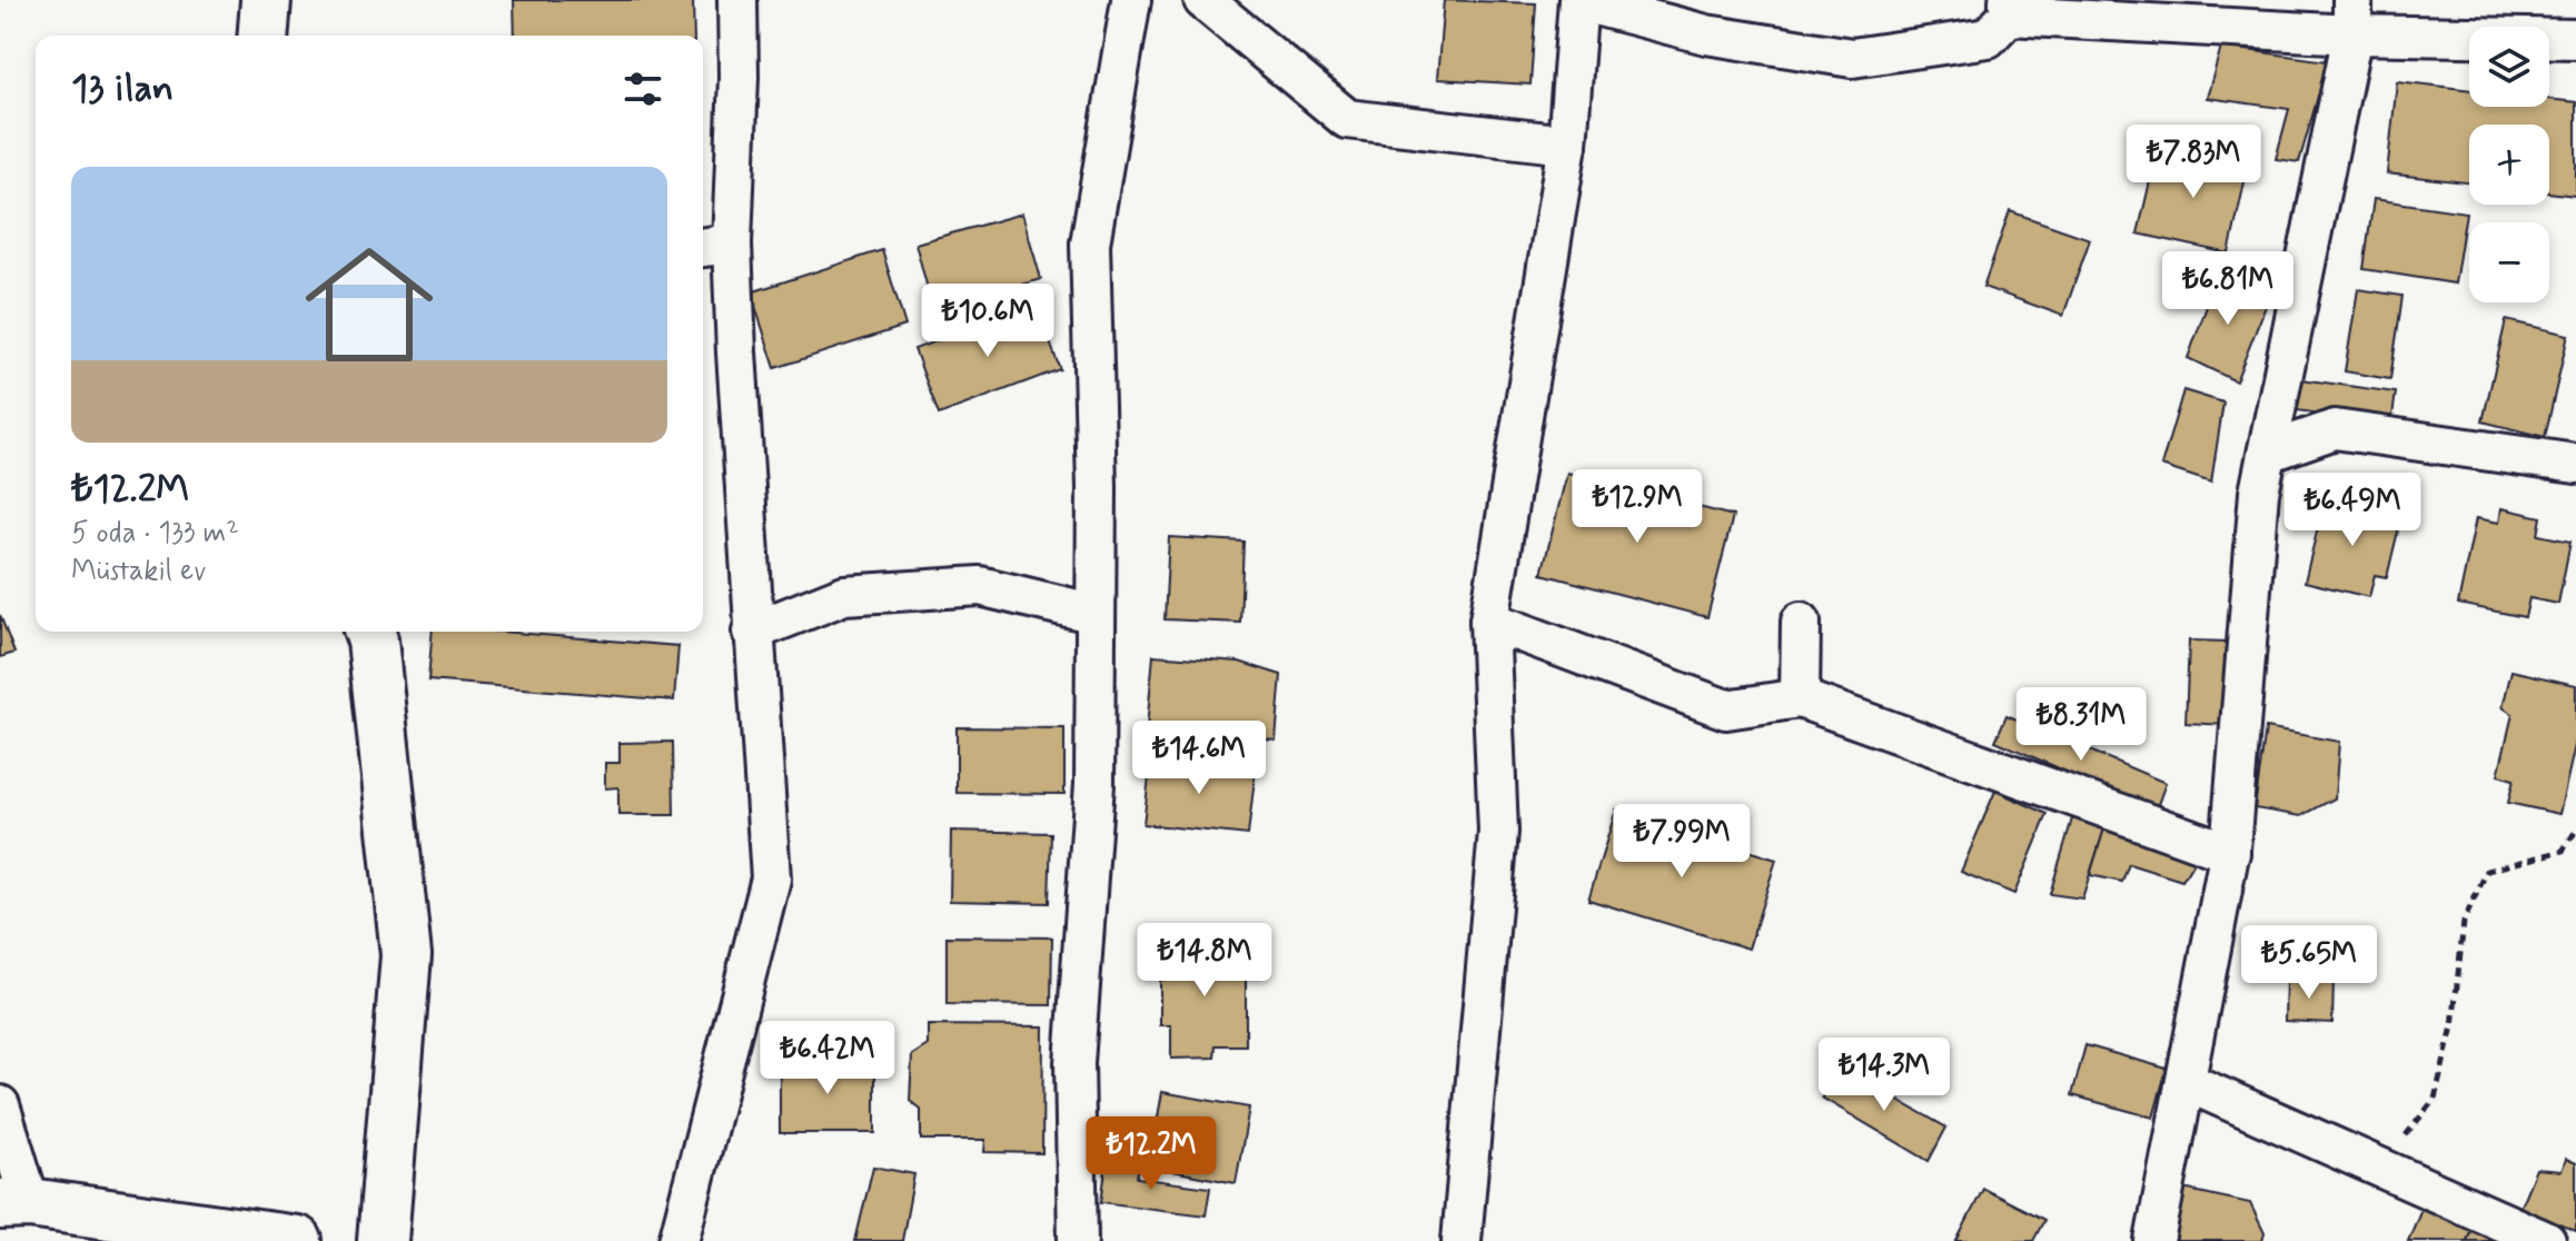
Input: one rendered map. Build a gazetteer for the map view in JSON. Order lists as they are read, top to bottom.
{
  "page": {
    "map_buttons": ["+", "−"],
    "heading": "13 ilan",
    "price": [
      "₺7.83M",
      "₺6.81M",
      "₺10.6M",
      "₺12.9M",
      "₺6.49M",
      "₺8.31M",
      "₺14.6M",
      "₺7.99M",
      "₺14.8M",
      "₺5.65M",
      "₺6.42M",
      "₺14.3M",
      "₺12.2M"
    ],
    "list": [
      {
        "name": "₺12.2M",
        "note": "5 oda · 133 m² · Müstakil ev"
      }
    ]
  }
}
